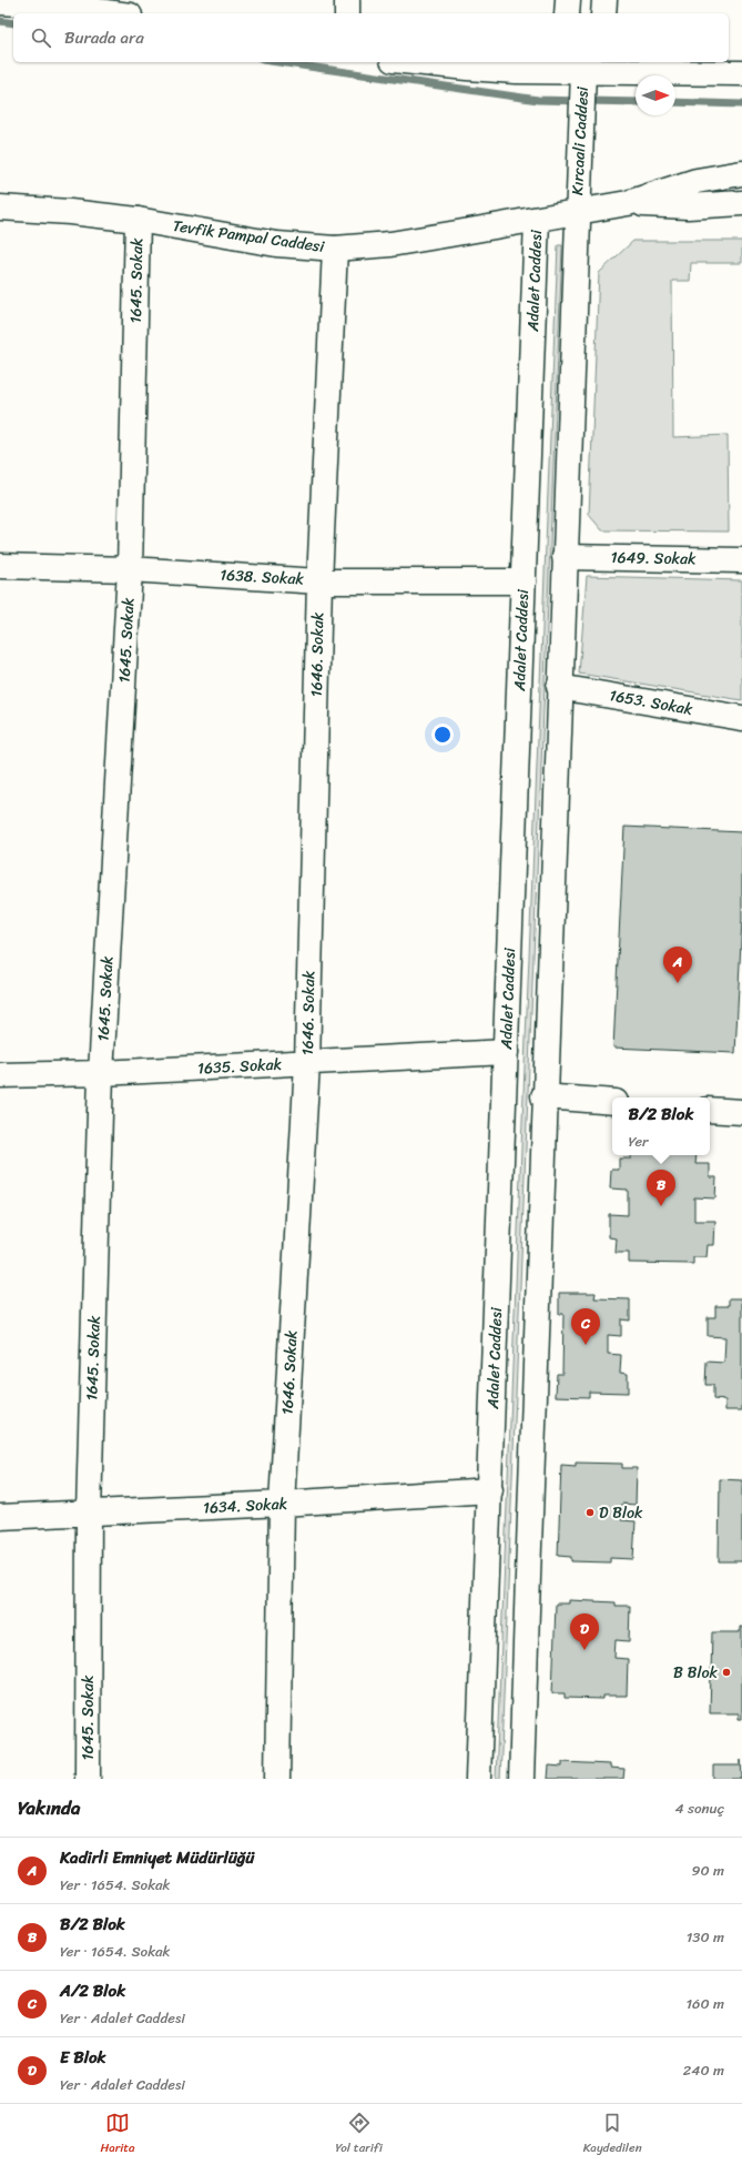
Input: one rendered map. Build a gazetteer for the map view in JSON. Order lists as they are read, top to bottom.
{
  "streets": {
    "street": [
      "Kırcaali Caddesi",
      "Tevfik Pampal Caddesi",
      "1645. Sokak",
      "Adalet Caddesi",
      "1649. Sokak",
      "1638. Sokak",
      "1646. Sokak",
      "1653. Sokak",
      "1635. Sokak",
      "1634. Sokak"
    ]
  },
  "crossings": [
    ["Kırcaali Caddesi", "Tevfik Pampal Caddesi"],
    ["Kırcaali Caddesi", "1649. Sokak"],
    ["Kırcaali Caddesi", "1653. Sokak"],
    ["Tevfik Pampal Caddesi", "1645. Sokak"],
    ["Tevfik Pampal Caddesi", "Adalet Caddesi"],
    ["Tevfik Pampal Caddesi", "1646. Sokak"],
    ["1645. Sokak", "1638. Sokak"],
    ["1645. Sokak", "1635. Sokak"],
    ["1645. Sokak", "1634. Sokak"],
    ["Adalet Caddesi", "1638. Sokak"],
    ["Adalet Caddesi", "1635. Sokak"],
    ["Adalet Caddesi", "1634. Sokak"],
    ["1638. Sokak", "1646. Sokak"],
    ["1646. Sokak", "1635. Sokak"],
    ["1646. Sokak", "1634. Sokak"]
  ],
  "places": ["D Blok", "B Blok"],
  "north": "right",
  "page": {
    "search": "Burada ara",
    "pins": [
      "A",
      "B",
      "C",
      "D"
    ],
    "popup": ["B/2 Blok", "Yer"],
    "heading": ["Yakında", "4 sonuç"],
    "list": [
      {
        "mark": "A",
        "name": "Kadirli Emniyet Müdürlüğü",
        "note": "Yer · 1654. Sokak",
        "value": "90 m"
      },
      {
        "mark": "B",
        "name": "B/2 Blok",
        "note": "Yer · 1654. Sokak",
        "value": "130 m"
      },
      {
        "mark": "C",
        "name": "A/2 Blok",
        "note": "Yer · Adalet Caddesi",
        "value": "160 m"
      },
      {
        "mark": "D",
        "name": "E Blok",
        "note": "Yer · Adalet Caddesi",
        "value": "240 m"
      }
    ],
    "nav": ["Harita", "Yol tarifi", "Kaydedilen"]
  }
}
